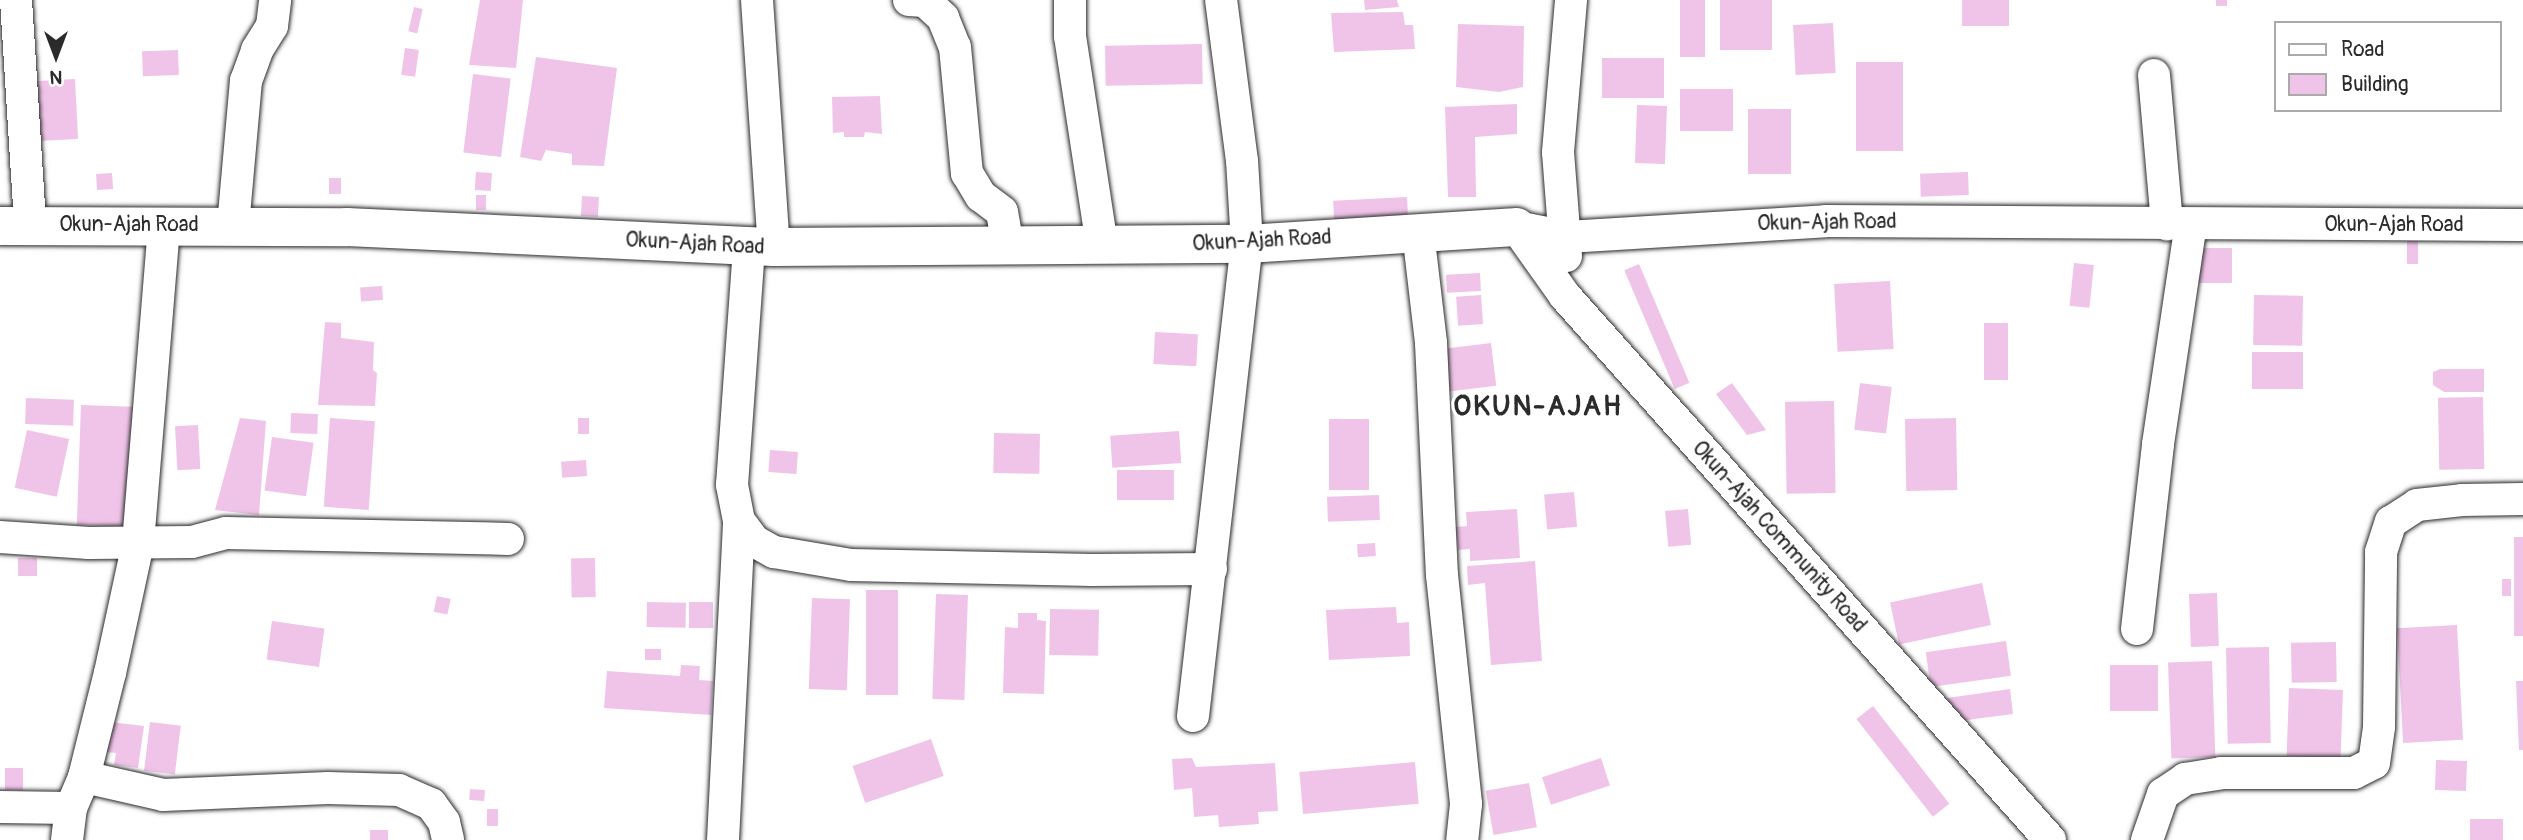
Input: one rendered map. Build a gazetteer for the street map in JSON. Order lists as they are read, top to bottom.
{
  "streets": {
    "main road": ["Okun-Ajah Road"],
    "street": ["Okun-Ajah Community Road"]
  },
  "crossings": [
    ["Okun-Ajah Road", "Okun-Ajah Community Road"]
  ],
  "districts": ["OKUN-AJAH"],
  "legend": ["Road", "Building"],
  "north": "bottom"
}
